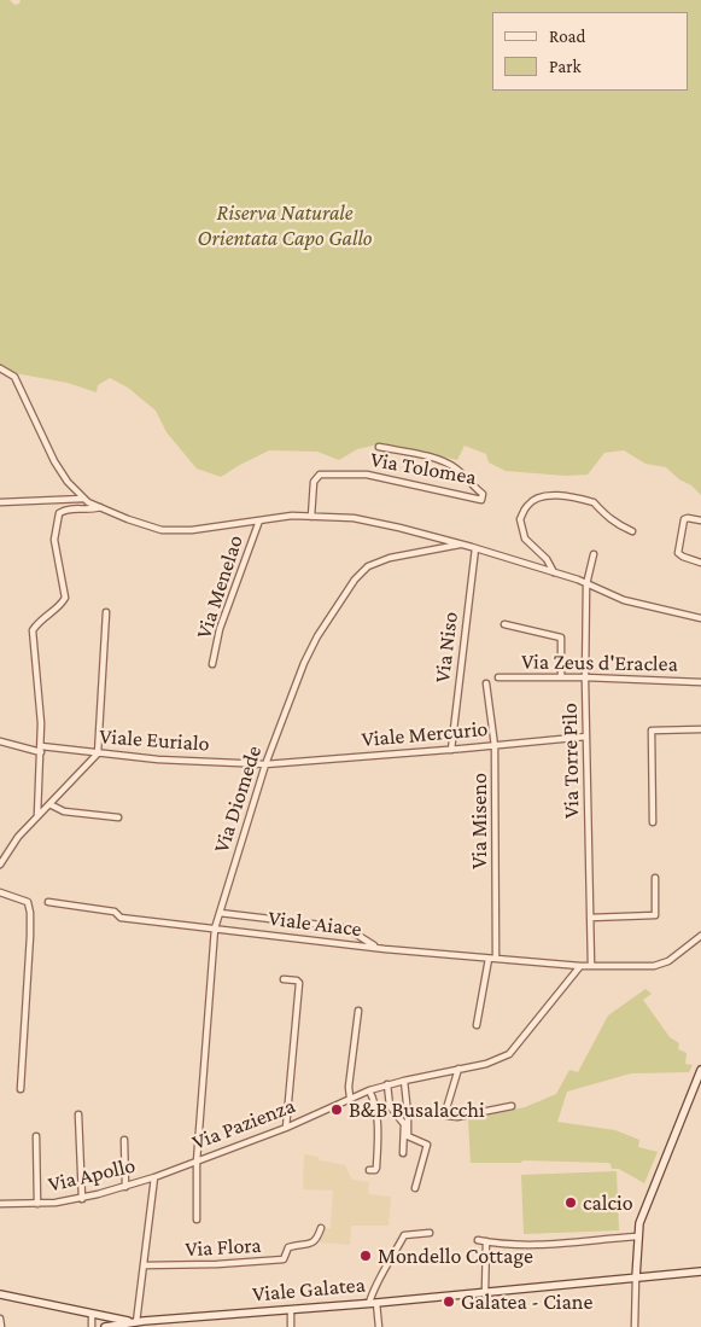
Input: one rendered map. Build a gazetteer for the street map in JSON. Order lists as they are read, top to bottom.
{
  "streets": {
    "main road": ["Viale Galatea"],
    "street": [
      "Via Tolomea",
      "Via Menelao",
      "Via Niso",
      "Via Zeus d'Eraclea",
      "Viale Mercurio",
      "Viale Eurialo",
      "Via Torre Pilo",
      "Via Diomede",
      "Via Miseno",
      "Viale Aiace",
      "Via Pazienza",
      "Via Apollo",
      "Via Flora"
    ]
  },
  "crossings": [
    ["Via Niso", "Viale Mercurio"],
    ["Via Zeus d'Eraclea", "Via Torre Pilo"],
    ["Viale Mercurio", "Viale Eurialo"],
    ["Viale Mercurio", "Via Torre Pilo"],
    ["Viale Mercurio", "Via Diomede"],
    ["Viale Mercurio", "Via Miseno"],
    ["Viale Eurialo", "Via Diomede"],
    ["Via Torre Pilo", "Viale Aiace"],
    ["Via Diomede", "Viale Aiace"],
    ["Via Diomede", "Via Pazienza"],
    ["Via Miseno", "Viale Aiace"],
    ["Viale Aiace", "Via Pazienza"],
    ["Via Pazienza", "Via Apollo"]
  ],
  "parks": ["Riserva Naturale Orientata Capo Gallo"],
  "places": [
    "B&B Busalacchi",
    "calcio",
    "Mondello Cottage",
    "Galatea - Ciane"
  ],
  "legend": ["Road", "Park"]
}
